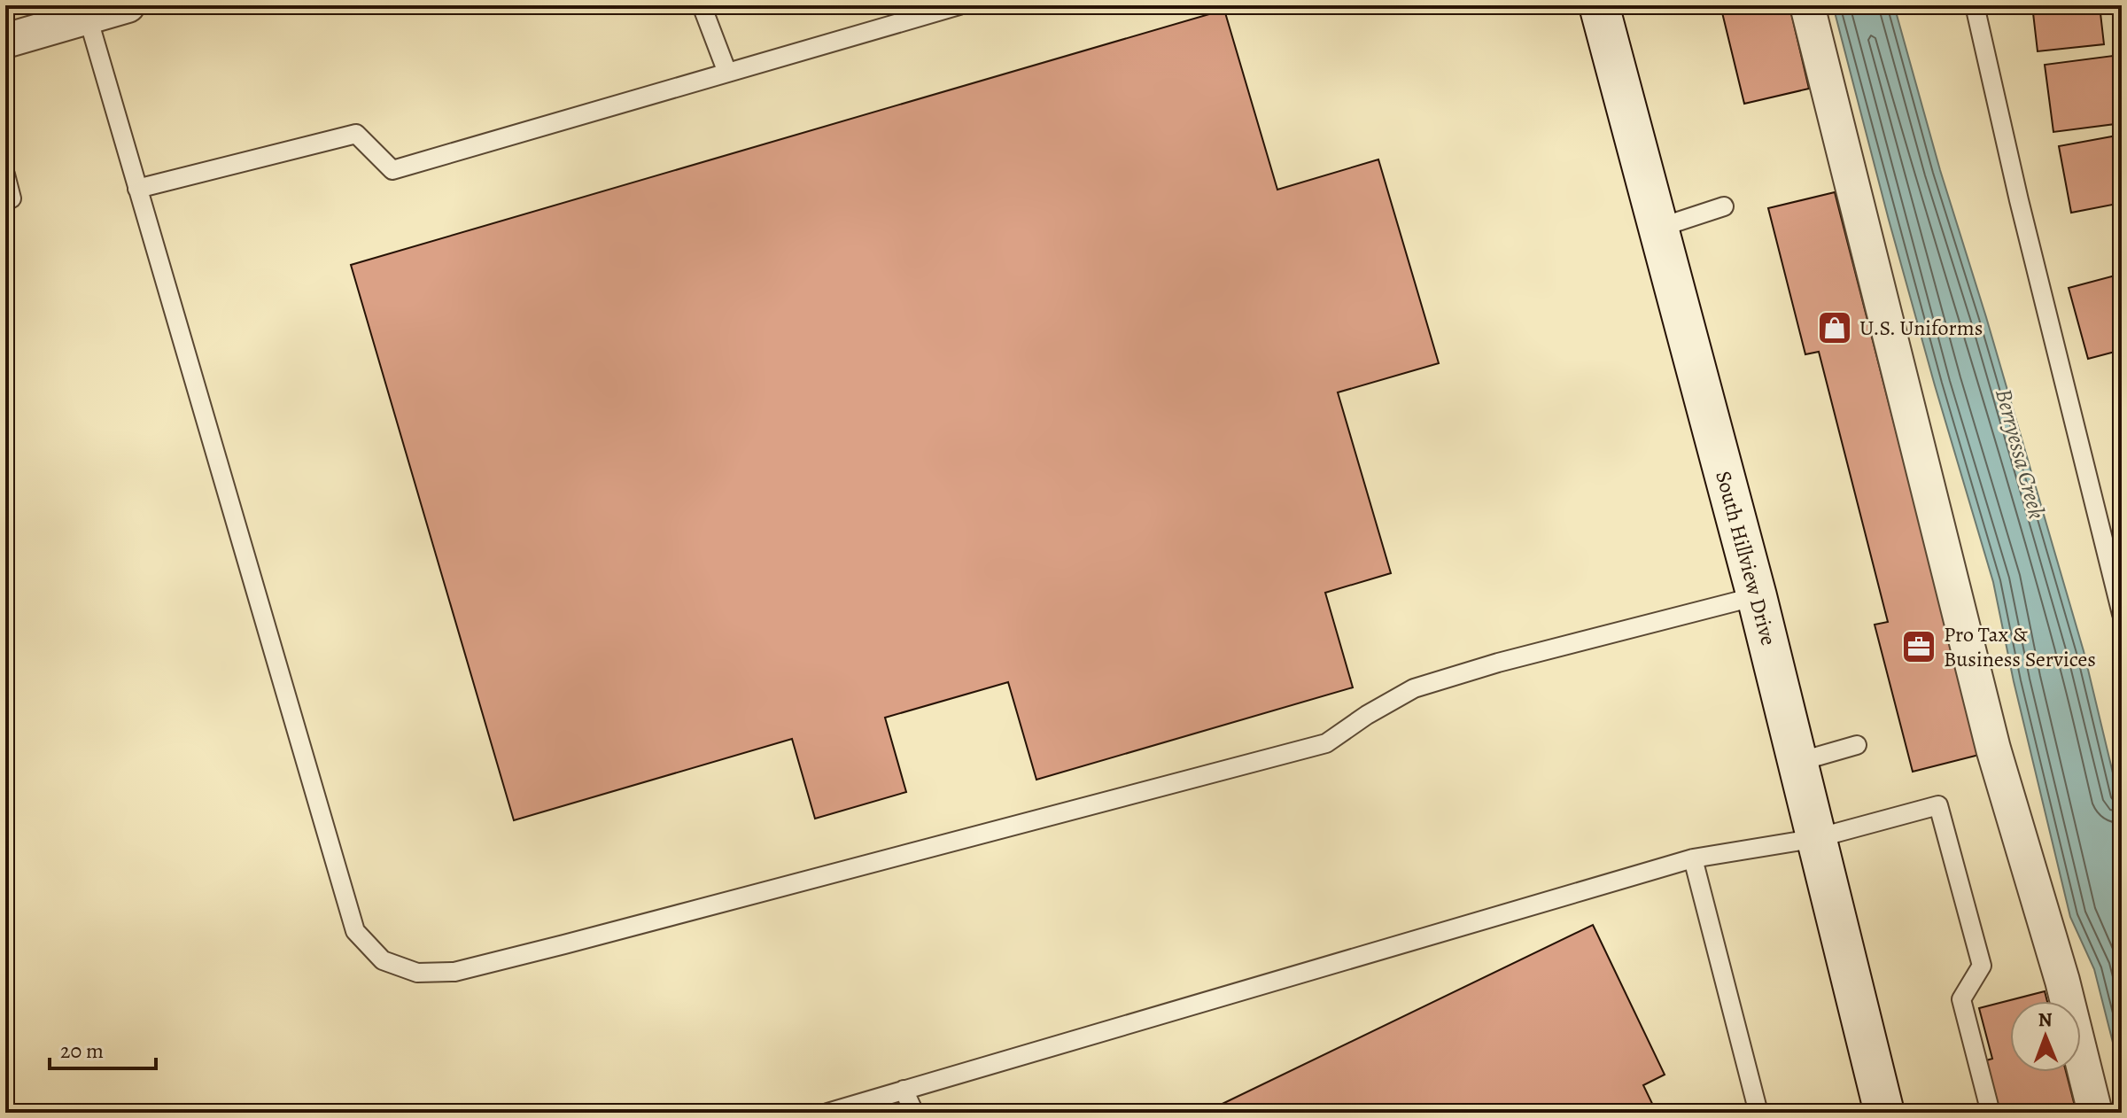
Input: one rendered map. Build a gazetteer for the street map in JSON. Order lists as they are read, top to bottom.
{
  "streets": {
    "street": ["South Hillview Drive"]
  },
  "water": ["Berryessa Creek"],
  "places": {
    "shop": ["U.S. Uniforms"],
    "office": ["Pro Tax & Business Services"]
  },
  "scale_bar": "20 m",
  "north": "top"
}
